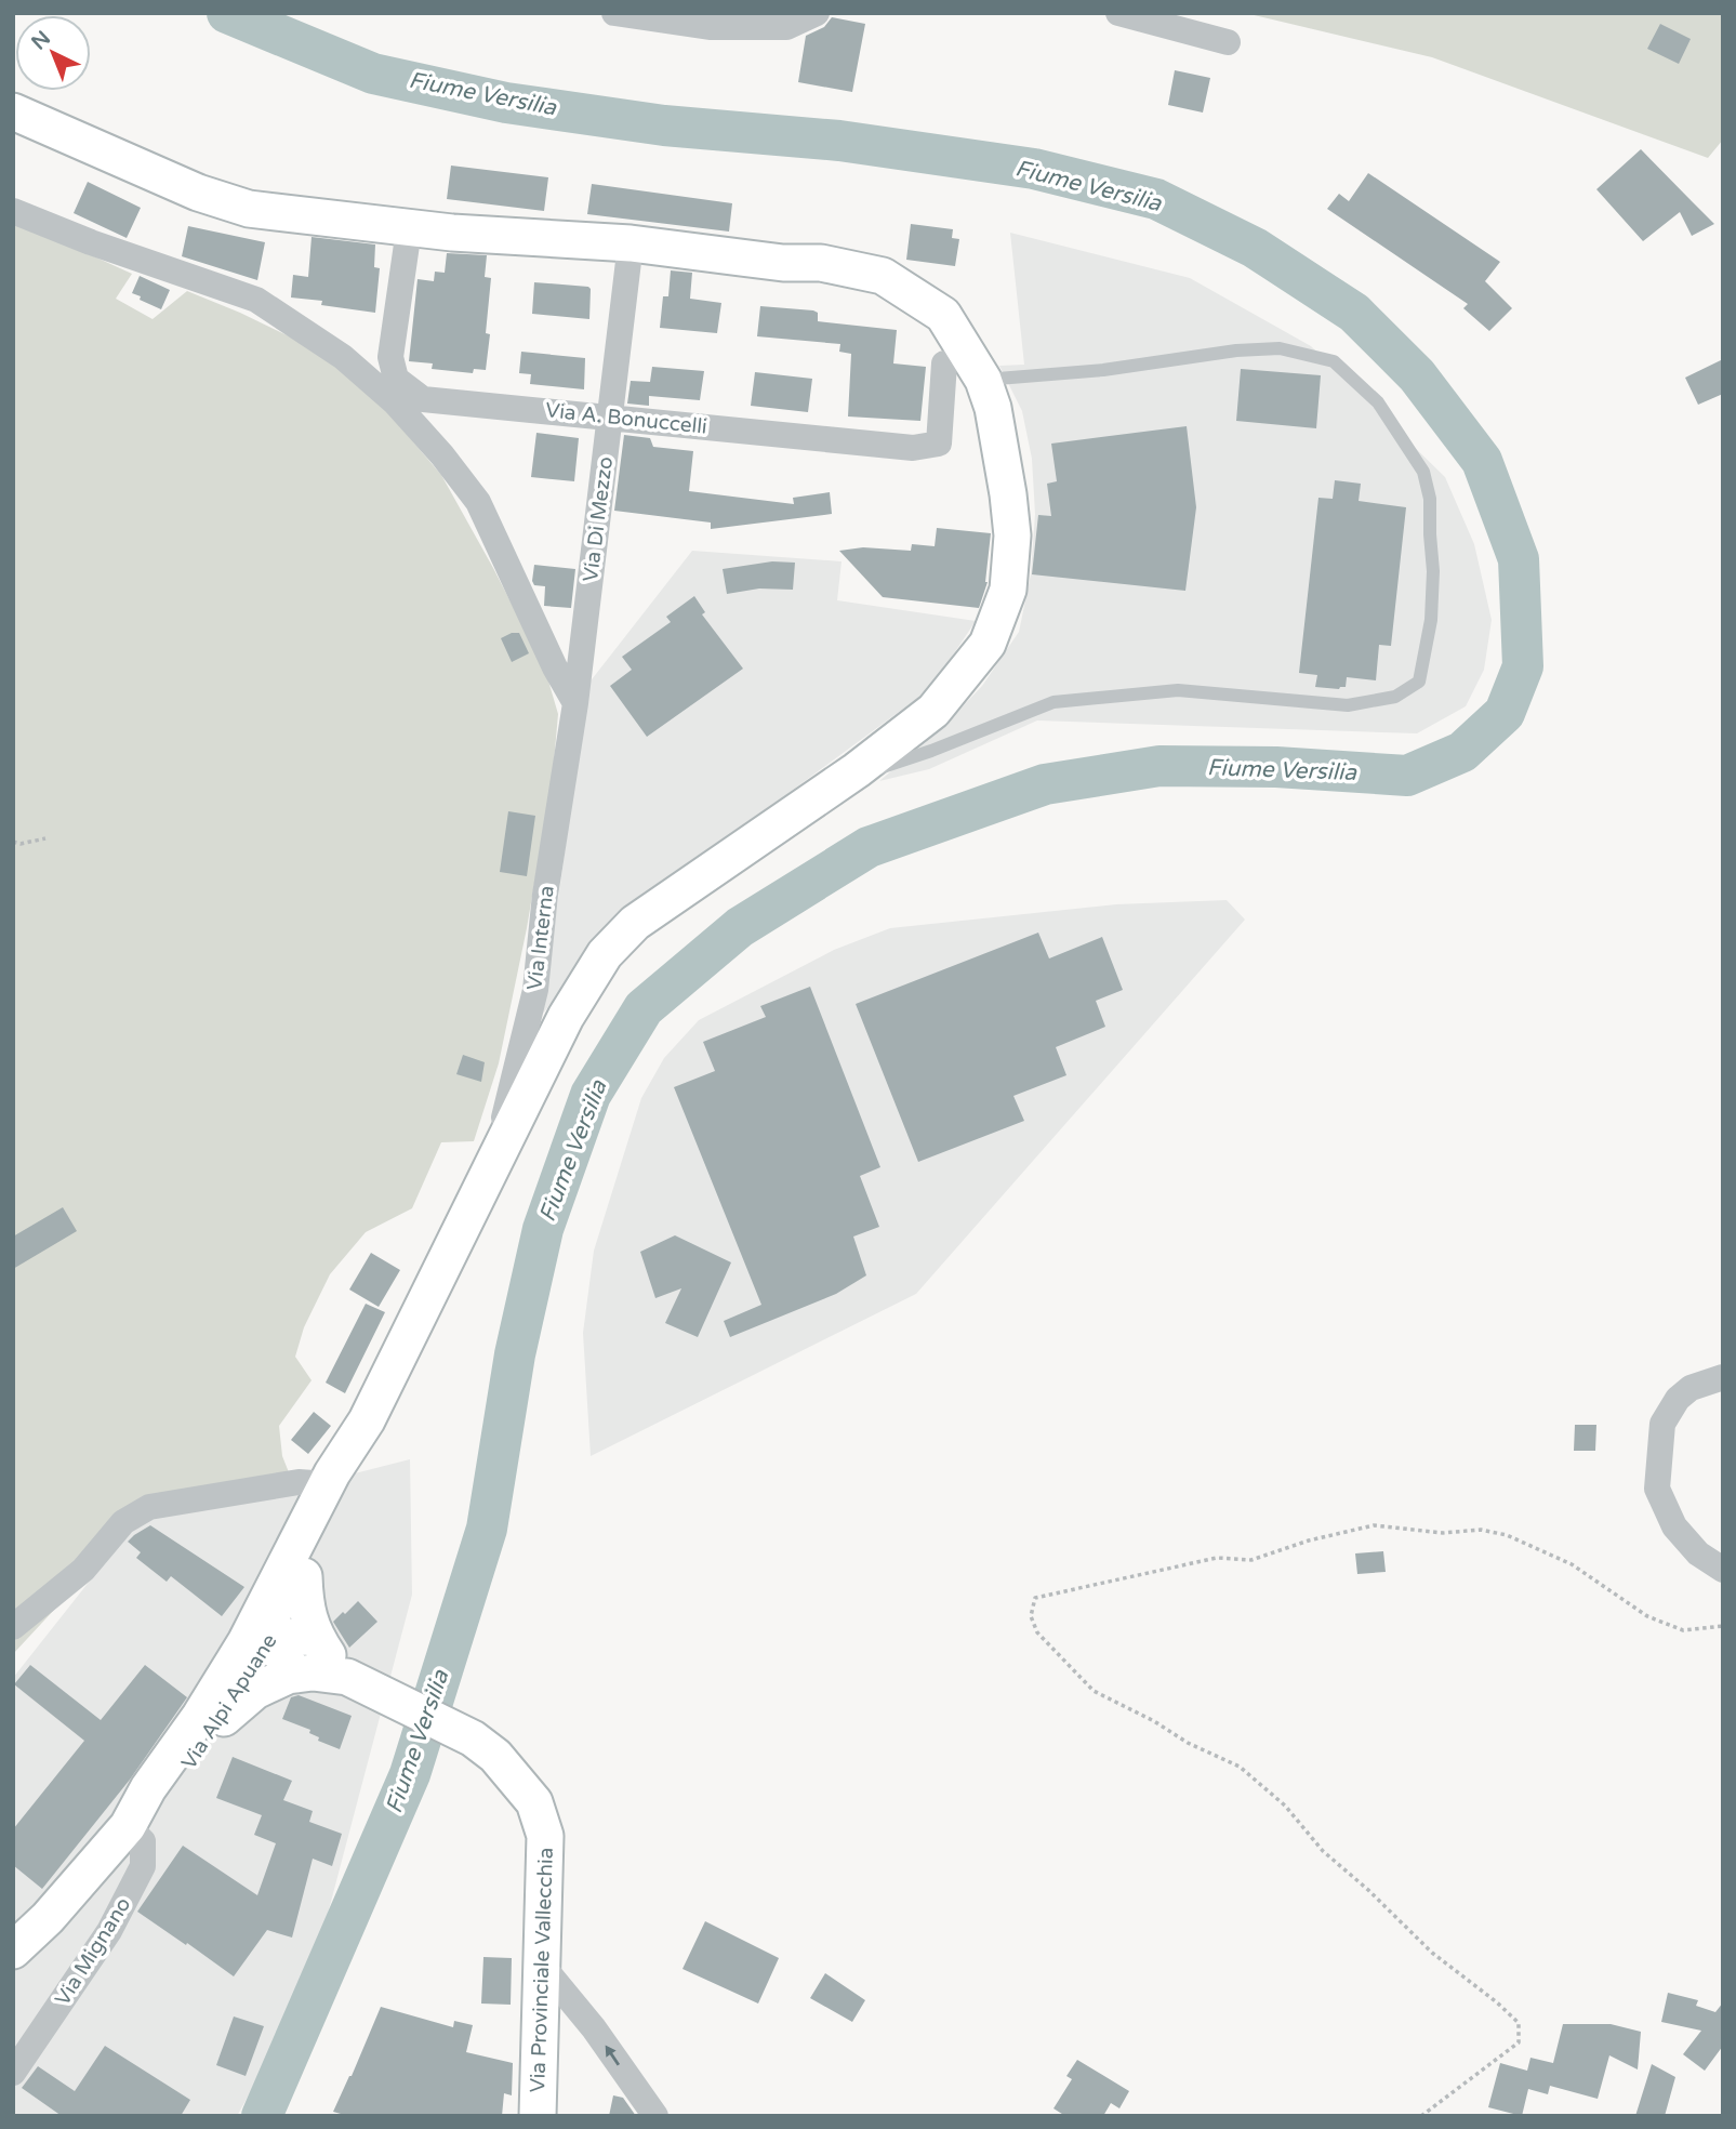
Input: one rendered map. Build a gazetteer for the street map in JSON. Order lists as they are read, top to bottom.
{
  "streets": {
    "main road": ["Via Alpi Apuane", "Via Provinciale Vallecchia"],
    "street": [
      "Via A. Bonuccelli",
      "Via Di Mezzo",
      "Via Interna",
      "Via Mignano"
    ]
  },
  "crossings": [
    ["Via A. Bonuccelli", "Via Di Mezzo"],
    ["Via Di Mezzo", "Via Interna"],
    ["Via Alpi Apuane", "Via Mignano"]
  ],
  "water": ["Fiume Versilia"],
  "north": "top left"
}
